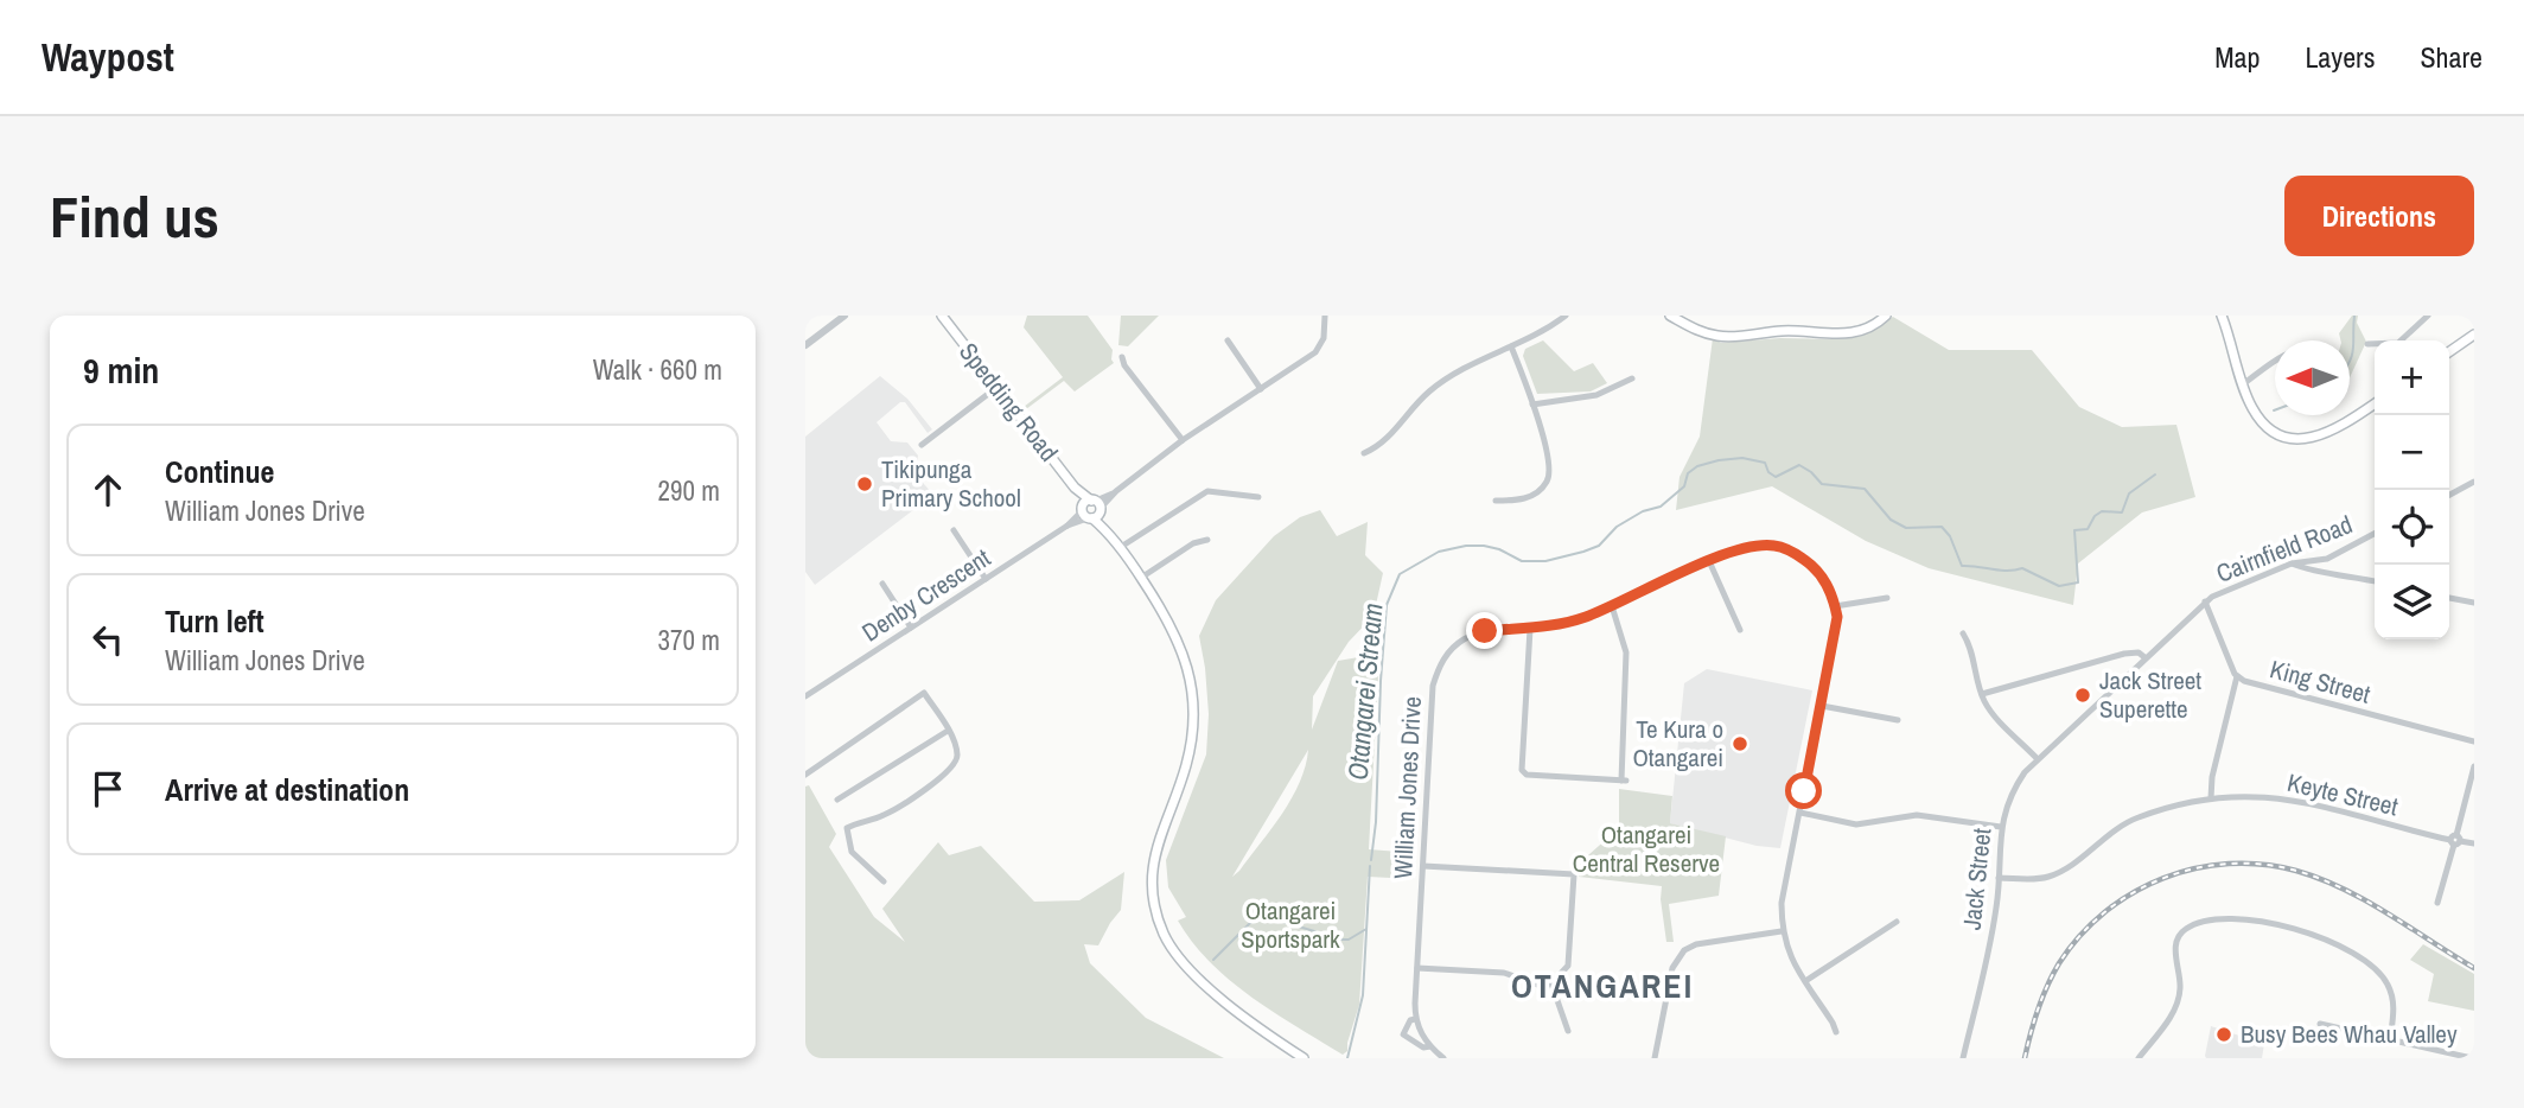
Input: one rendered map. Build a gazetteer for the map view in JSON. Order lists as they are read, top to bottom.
{
  "streets": {
    "main road": ["Spedding Road"],
    "street": [
      "Cairnfield Road",
      "Denby Crescent",
      "King Street",
      "William Jones Drive",
      "Keyte Street",
      "Jack Street"
    ]
  },
  "crossings": [
    ["Spedding Road", "Denby Crescent"],
    ["Cairnfield Road", "King Street"],
    ["Cairnfield Road", "Jack Street"],
    ["Keyte Street", "Jack Street"]
  ],
  "districts": ["OTANGAREI"],
  "water": ["Otangarei Stream"],
  "parks": ["Otangarei Central Reserve", "Otangarei Sportspark"],
  "places": [
    "Tikipunga Primary School",
    "Jack Street Superette",
    "Te Kura o Otangarei",
    "Busy Bees Whau Valley"
  ],
  "north": "left",
  "page": {
    "header": "Waypost",
    "nav": ["Map", "Layers", "Share"],
    "buttons": "Directions",
    "title": "Find us",
    "heading": ["9 min", "Walk · 660 m"],
    "map_buttons": ["+", "−"],
    "list": [
      ["Continue", "William Jones Drive", "290 m"],
      ["Turn left", "William Jones Drive", "370 m"],
      "Arrive at destination"
    ]
  }
}
